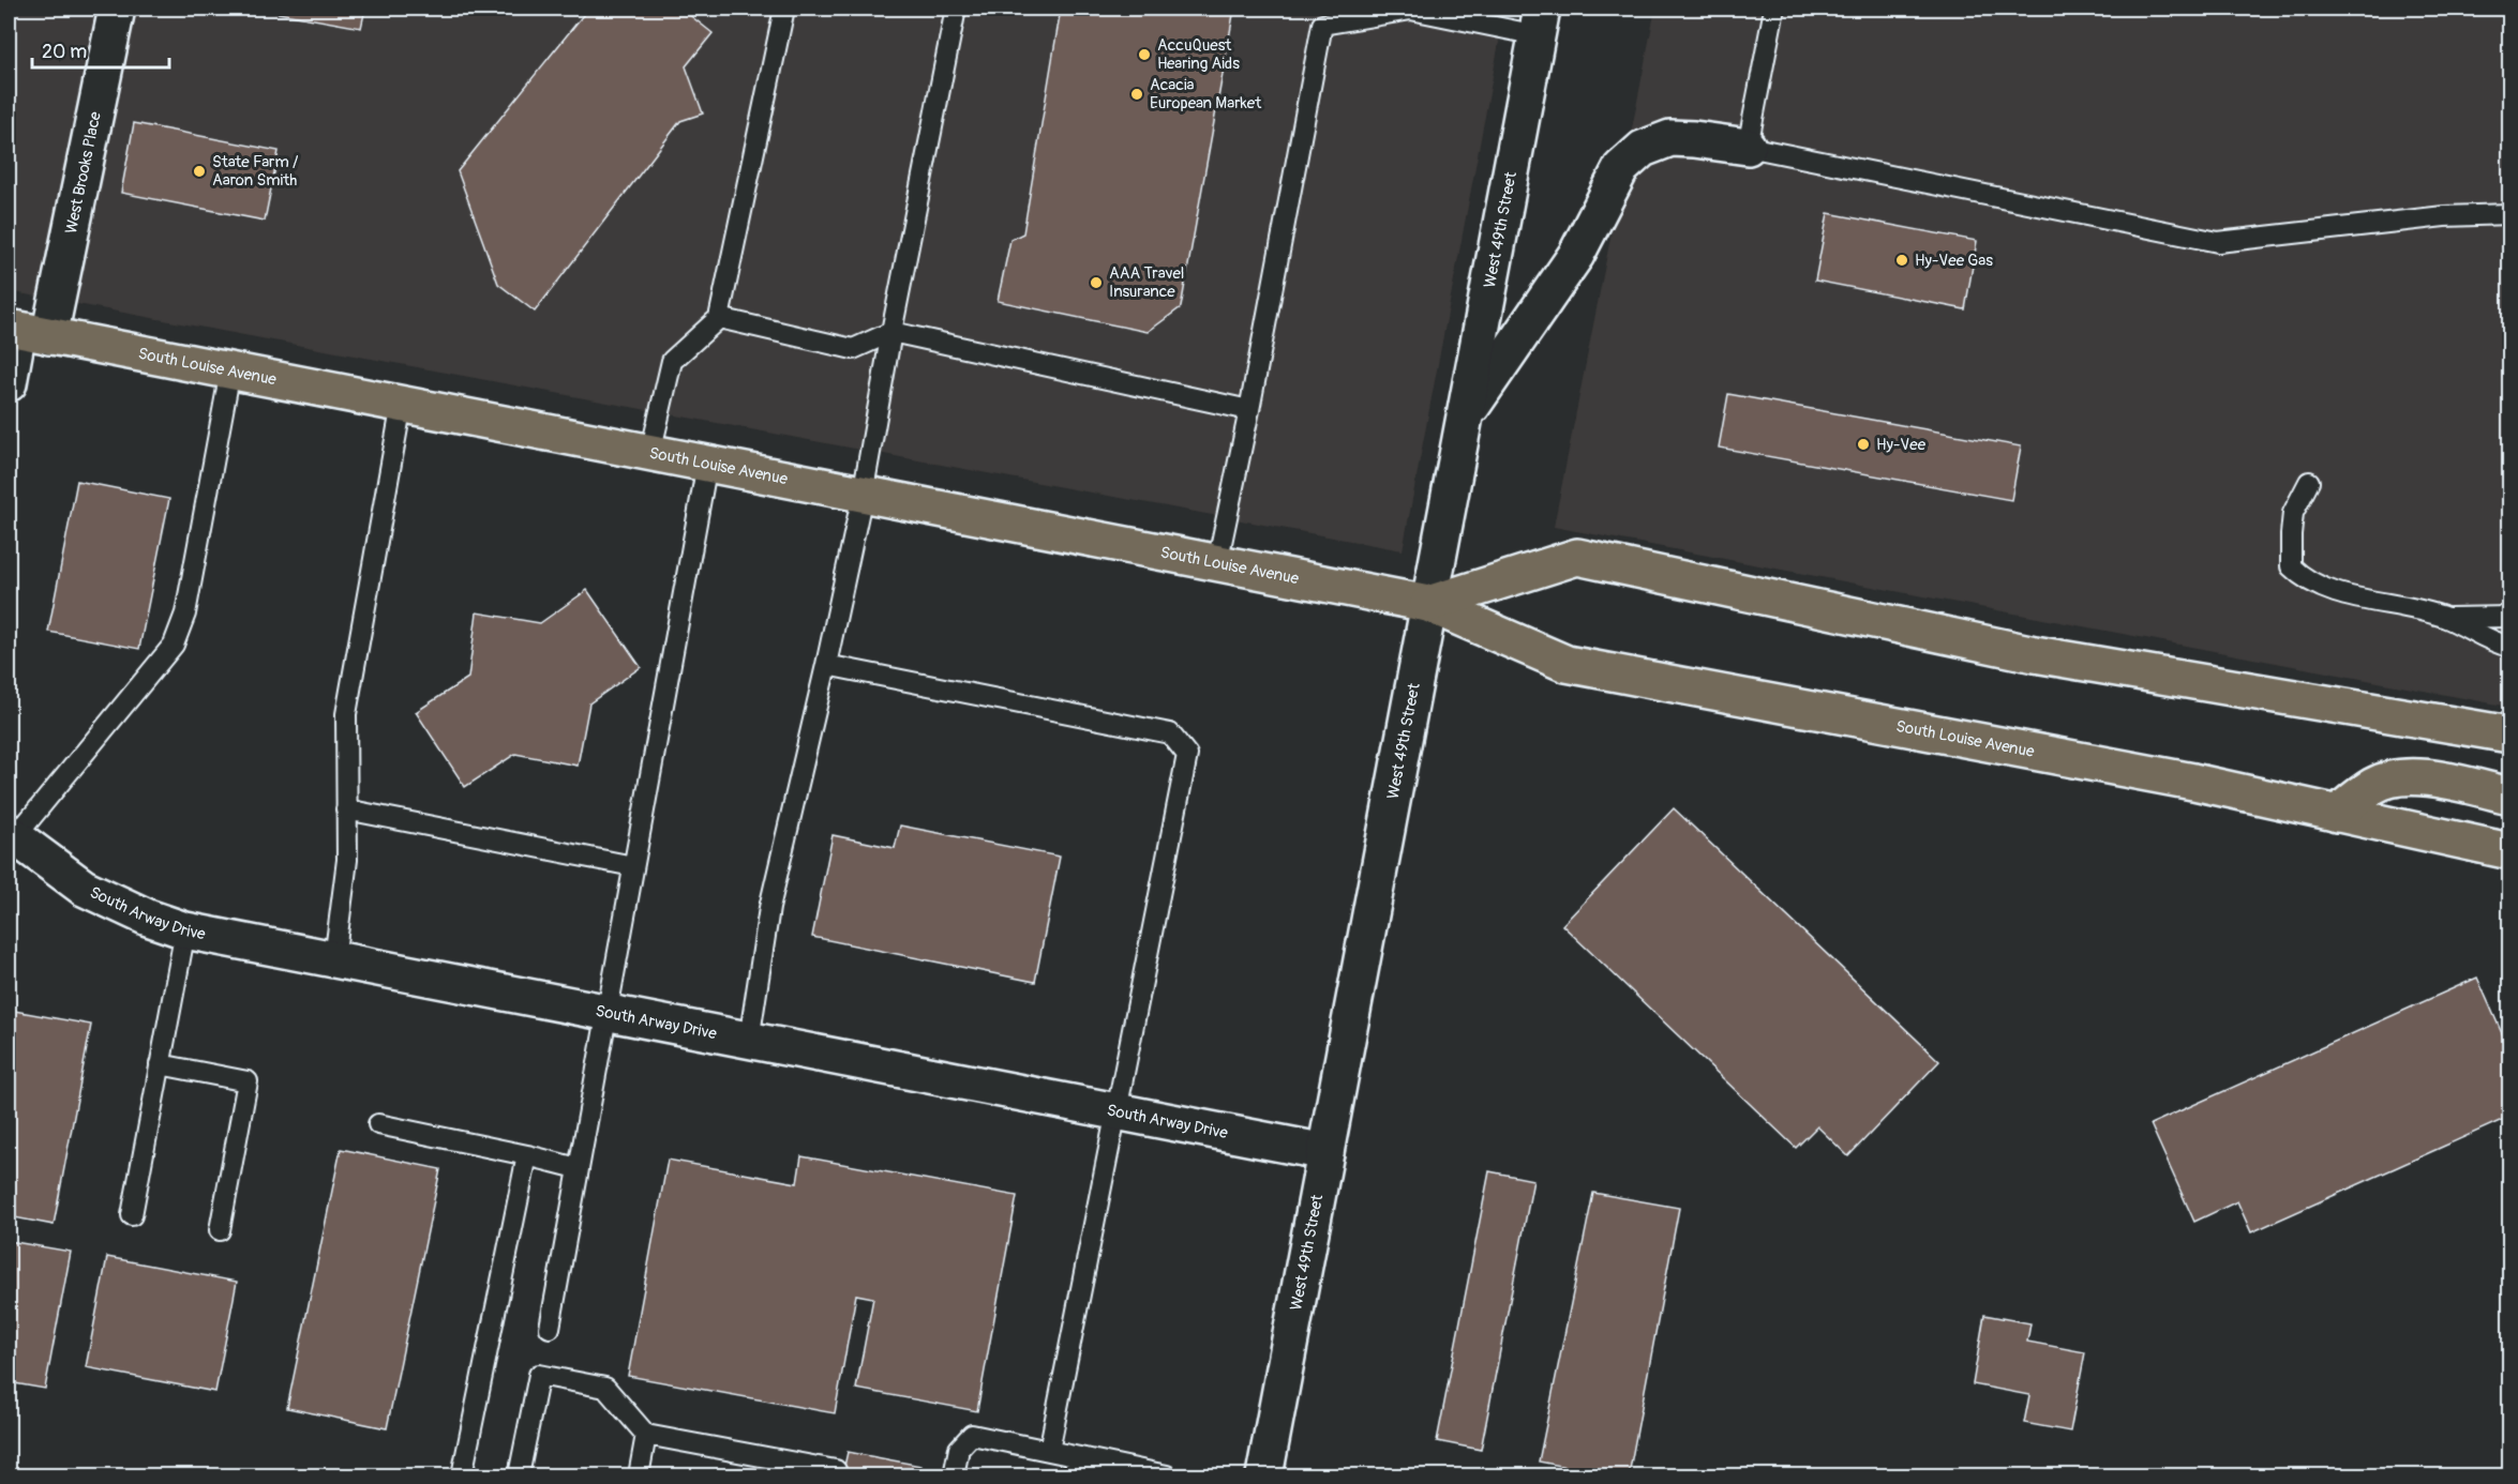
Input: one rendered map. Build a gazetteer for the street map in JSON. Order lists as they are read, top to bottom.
{
  "streets": {
    "main road": [
      "West Brooks Place",
      "West 49th Street",
      "South Louise Avenue",
      "South Arway Drive"
    ]
  },
  "crossings": [
    ["West Brooks Place", "South Louise Avenue"],
    ["West 49th Street", "South Louise Avenue"],
    ["West 49th Street", "South Arway Drive"]
  ],
  "places": [
    "AccuQuest Hearing Aids",
    "Acacia European Market",
    "State Farm / Aaron Smith",
    "Hy-Vee Gas",
    "AAA Travel Insurance",
    "Hy-Vee"
  ],
  "scale_bar": "20 m"
}
